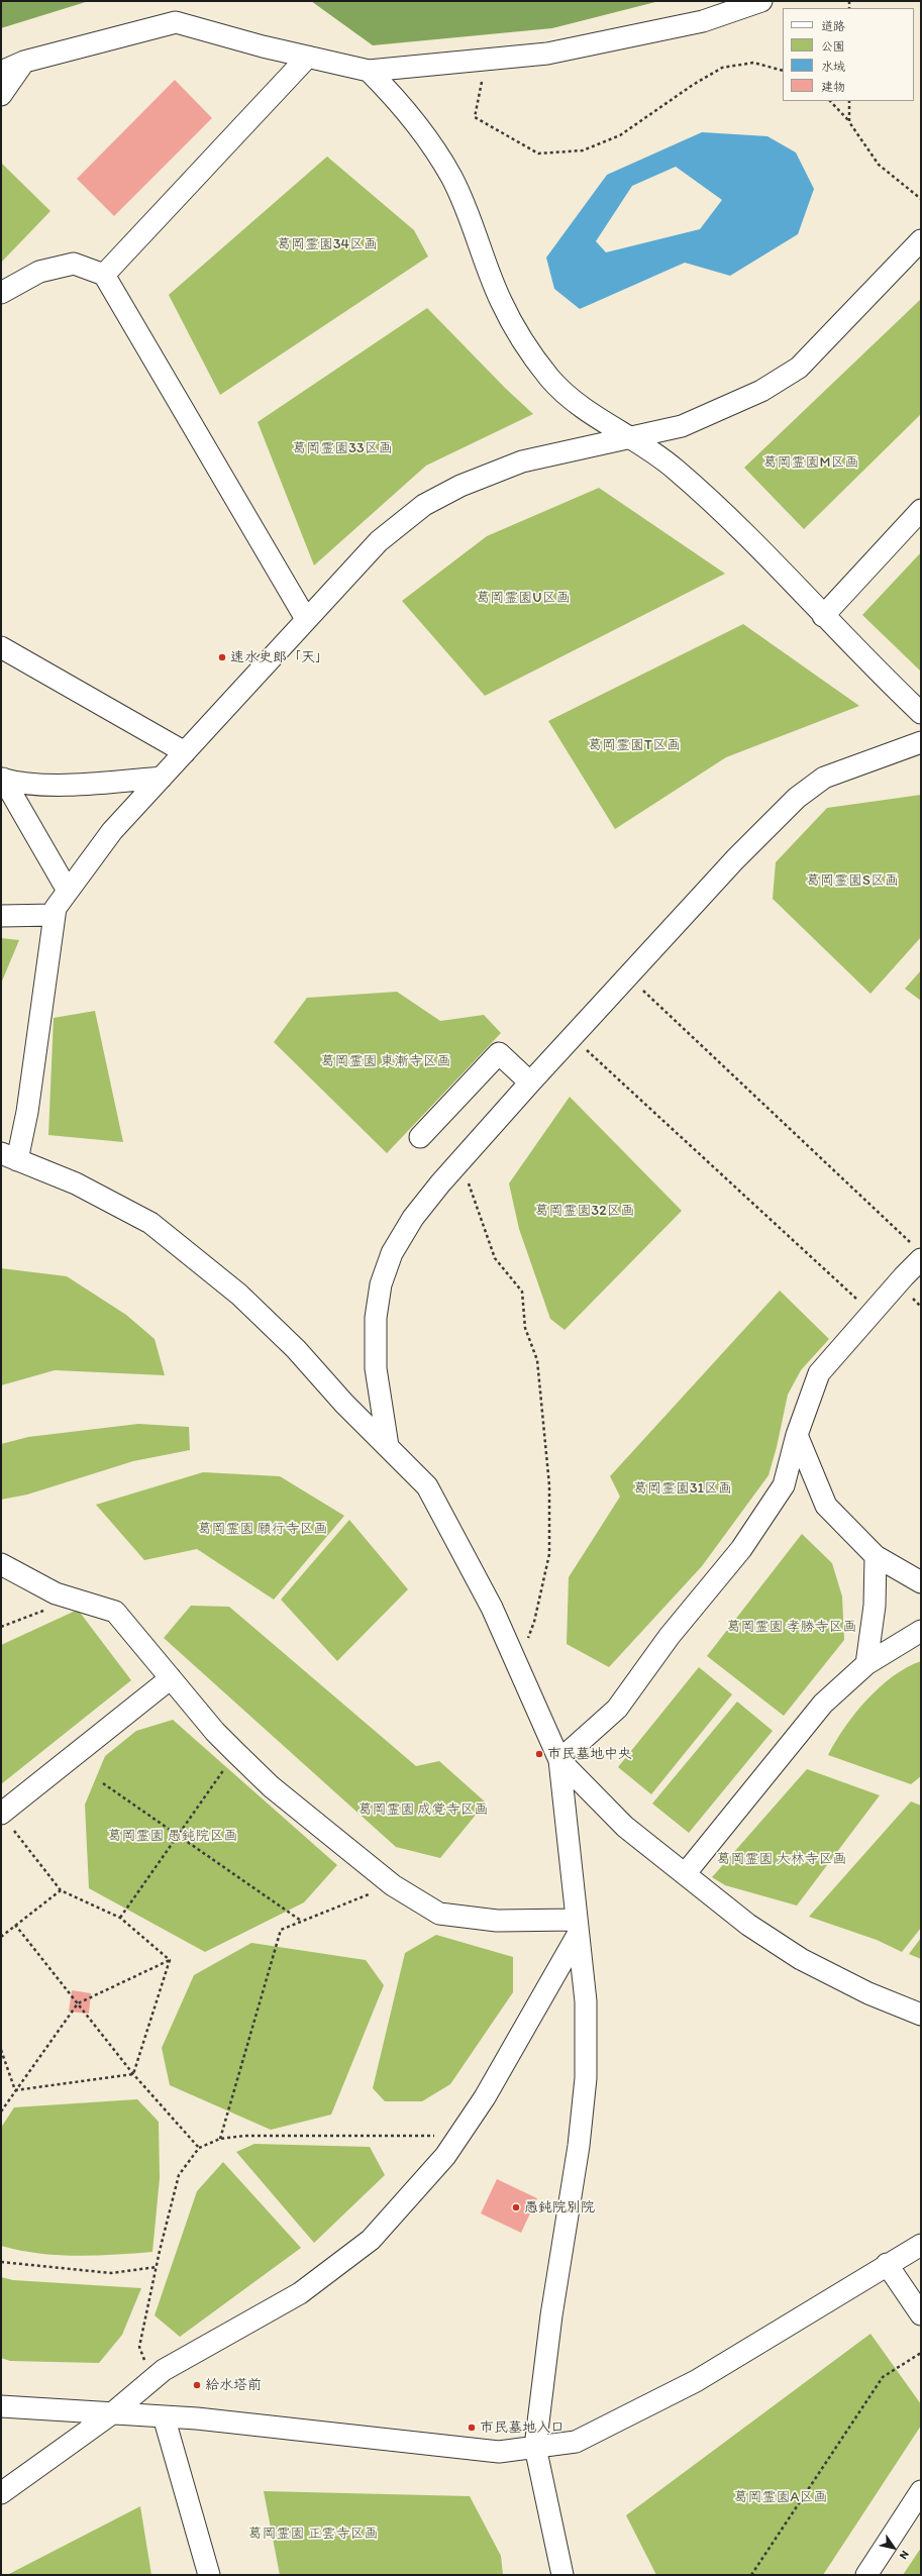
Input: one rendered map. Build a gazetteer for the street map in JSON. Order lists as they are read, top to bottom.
{
  "parks": [
    "葛岡霊園34区画",
    "葛岡霊園33区画",
    "葛岡霊園M区画",
    "葛岡霊園U区画",
    "葛岡霊園T区画",
    "葛岡霊園S区画",
    "葛岡霊園 東漸寺区画",
    "葛岡霊園32区画",
    "葛岡霊園31区画",
    "葛岡霊園 願行寺区画",
    "葛岡霊園 孝勝寺区画",
    "葛岡霊園 成覚寺区画",
    "葛岡霊園 愚鈍院区画",
    "葛岡霊園 大林寺区画",
    "葛岡霊園A区画",
    "葛岡霊園 正雲寺区画"
  ],
  "places": [
    "速水史郎「天」",
    "市民墓地中央",
    "愚鈍院別院",
    "給水塔前",
    "市民墓地入口"
  ],
  "legend": [
    "道路",
    "公園",
    "水域",
    "建物"
  ],
  "north": "bottom right"
}
